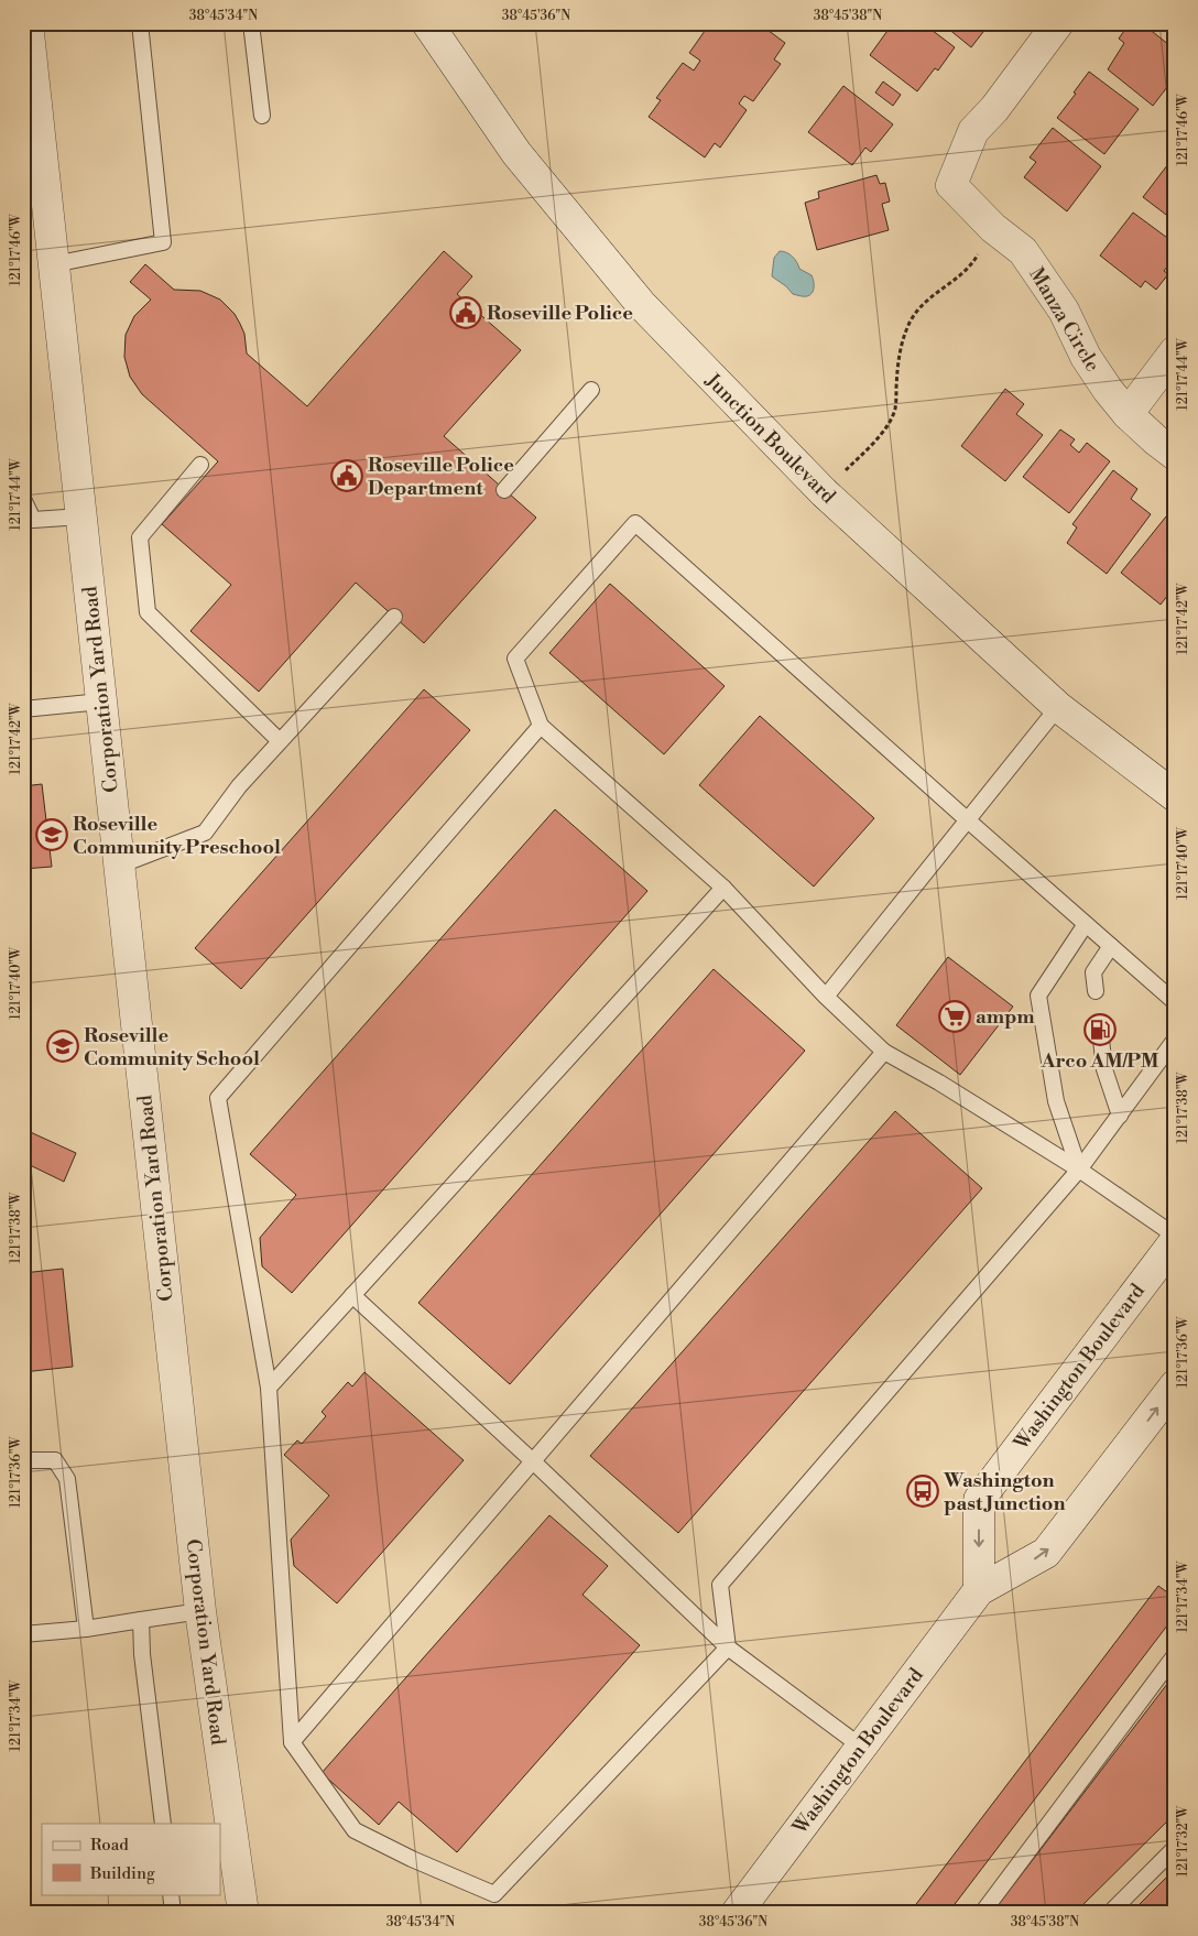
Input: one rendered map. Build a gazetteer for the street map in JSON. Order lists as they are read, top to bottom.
{
  "streets": {
    "street": [
      "Manza Circle",
      "Junction Boulevard",
      "Corporation Yard Road",
      "Washington Boulevard"
    ]
  },
  "places": {
    "public building": ["Roseville Police", "Roseville Police Department"],
    "school or university": ["Roseville Community Preschool", "Roseville Community School"],
    "supermarket": ["ampm"],
    "fuel station": ["Arco AM/PM"],
    "bus stop": ["Washington past Junction"]
  },
  "legend": ["Road", "Building"],
  "coordinates": [
    "38°45'34\"N",
    "38°45'36\"N",
    "38°45'38\"N",
    "121°17'46\"W",
    "121°17'44\"W",
    "121°17'42\"W",
    "121°17'40\"W",
    "121°17'38\"W",
    "121°17'36\"W",
    "121°17'34\"W",
    "121°17'32\"W"
  ]
}
